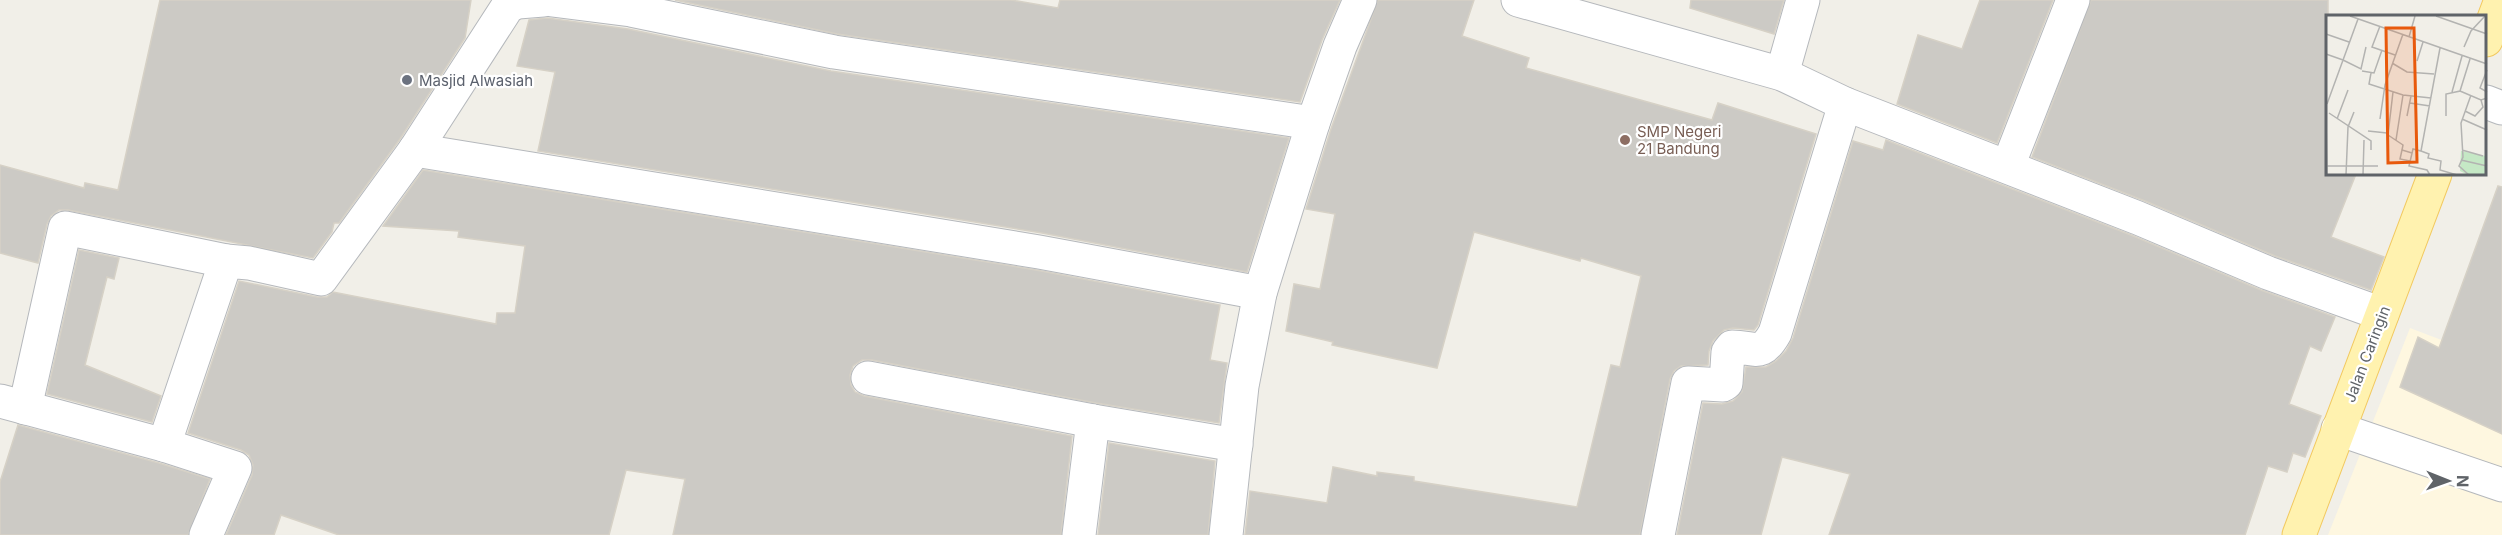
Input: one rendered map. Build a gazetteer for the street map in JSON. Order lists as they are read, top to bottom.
{
  "streets": {
    "main road": ["Jalan Caringin"]
  },
  "places": ["Masjid Alwasiah", "SMP Negeri 21 Bandung"],
  "north": "right"
}
